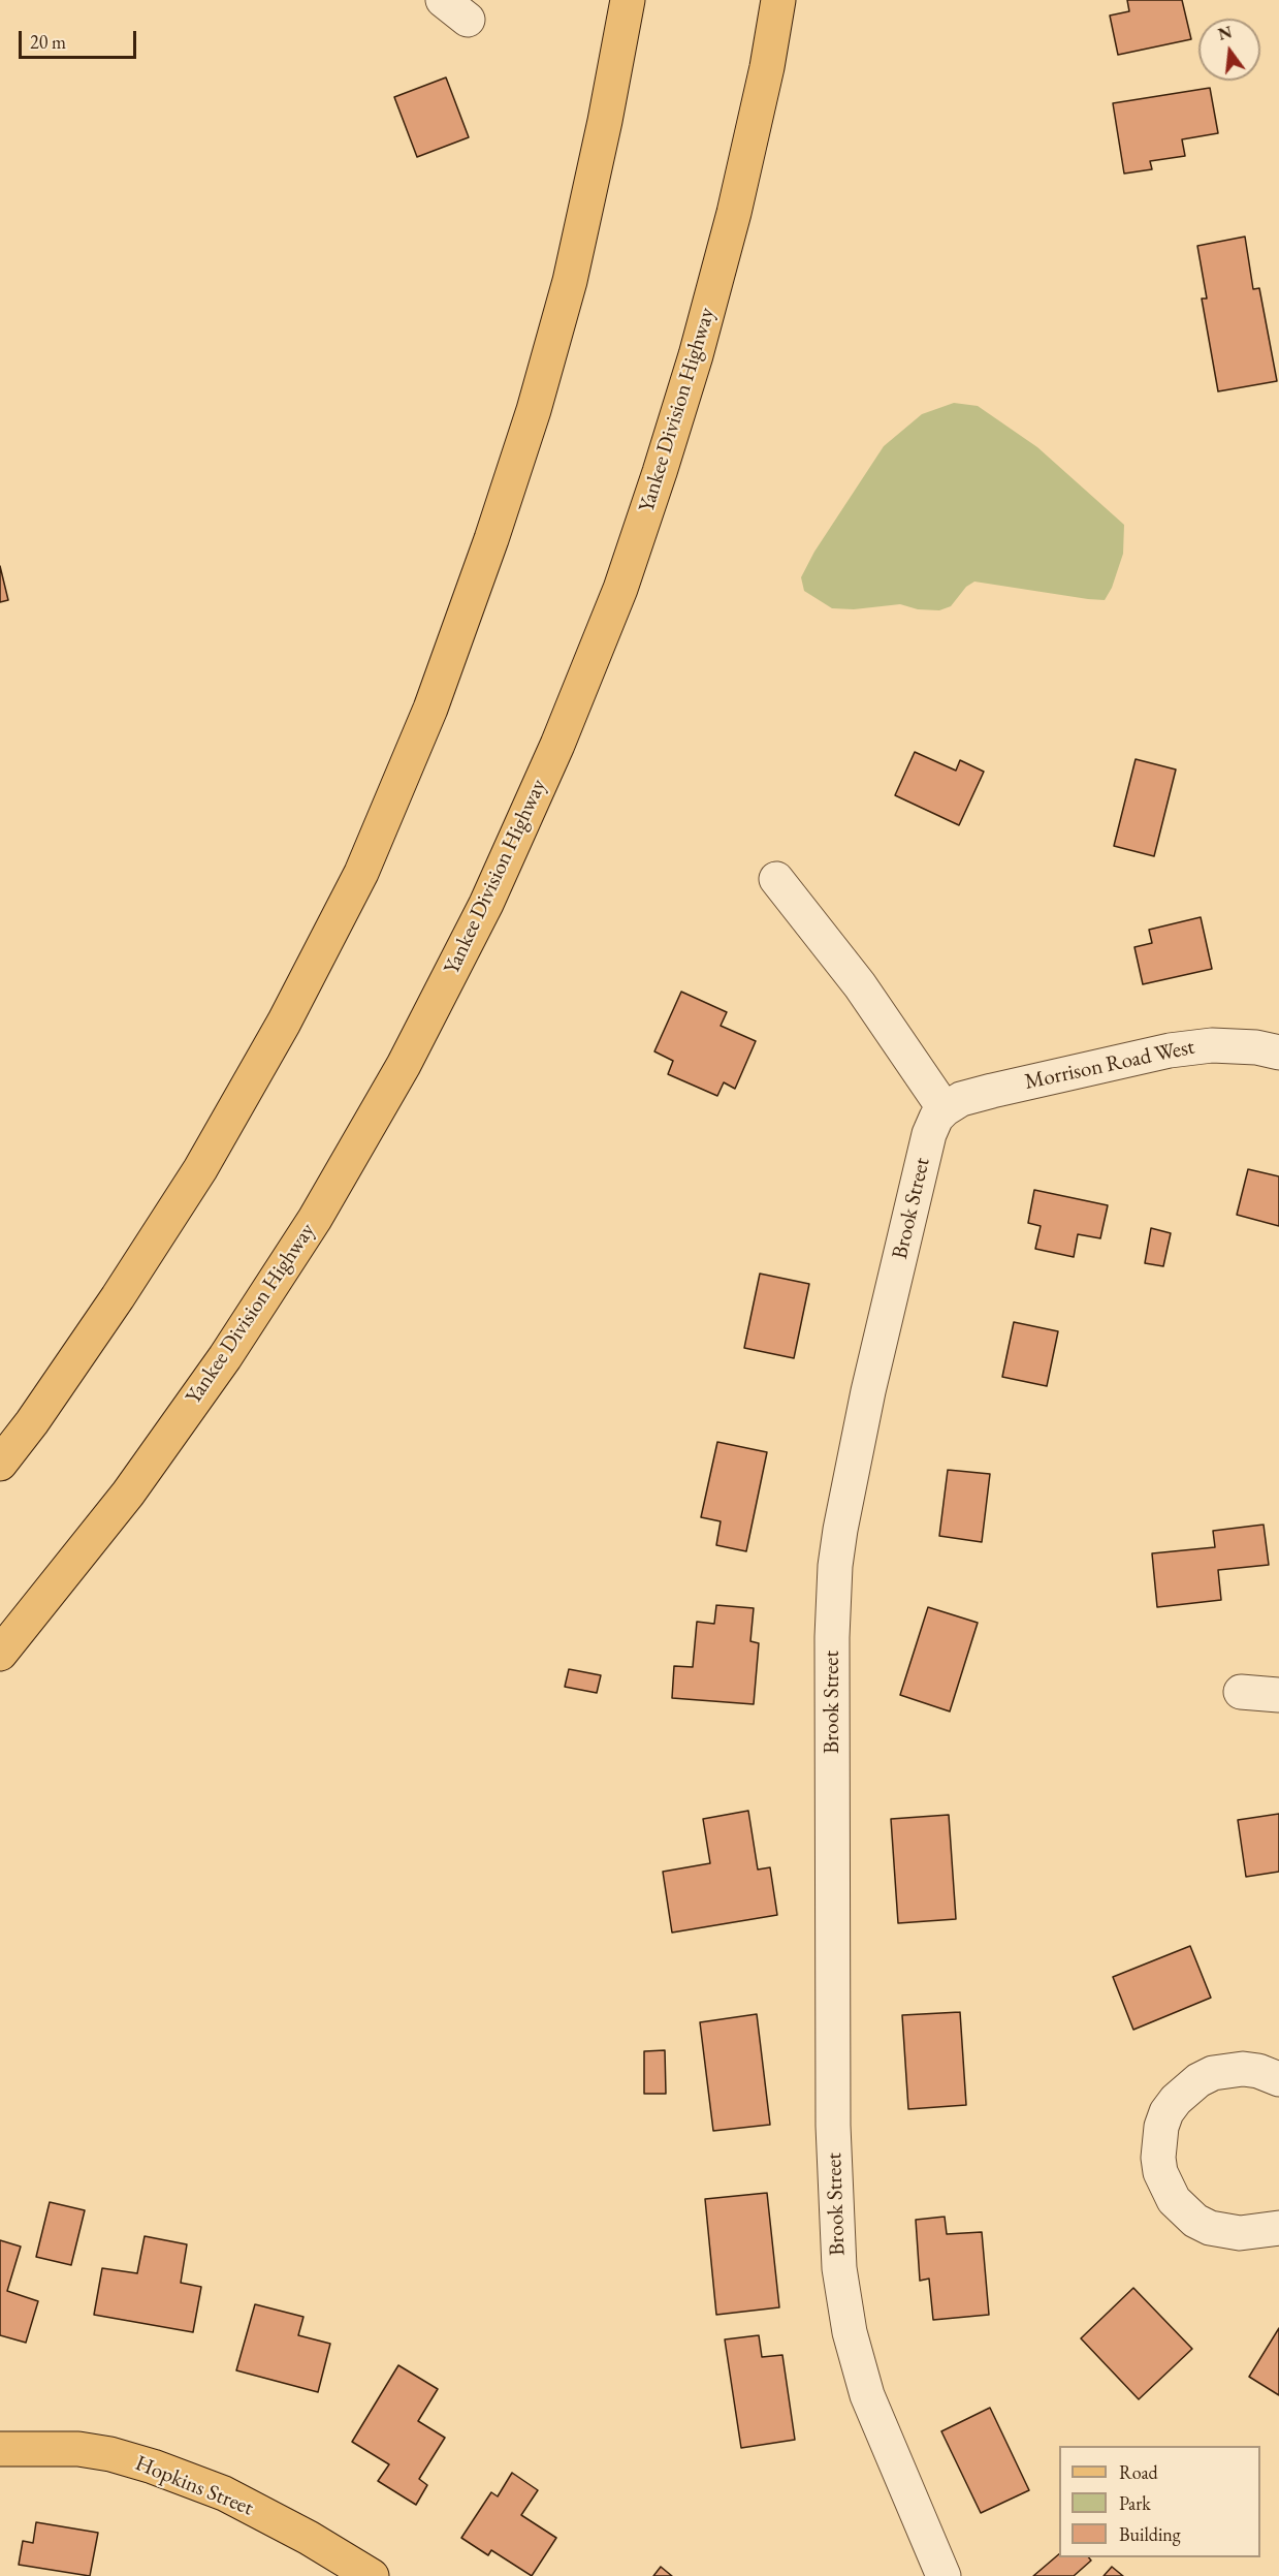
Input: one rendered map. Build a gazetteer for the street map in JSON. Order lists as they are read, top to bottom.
{
  "streets": {
    "main road": ["Yankee Division Highway", "Hopkins Street"],
    "street": ["Morrison Road West", "Brook Street"]
  },
  "crossings": [
    ["Morrison Road West", "Brook Street"]
  ],
  "legend": ["Road", "Park", "Building"],
  "scale_bar": "20 m",
  "north": "top"
}
